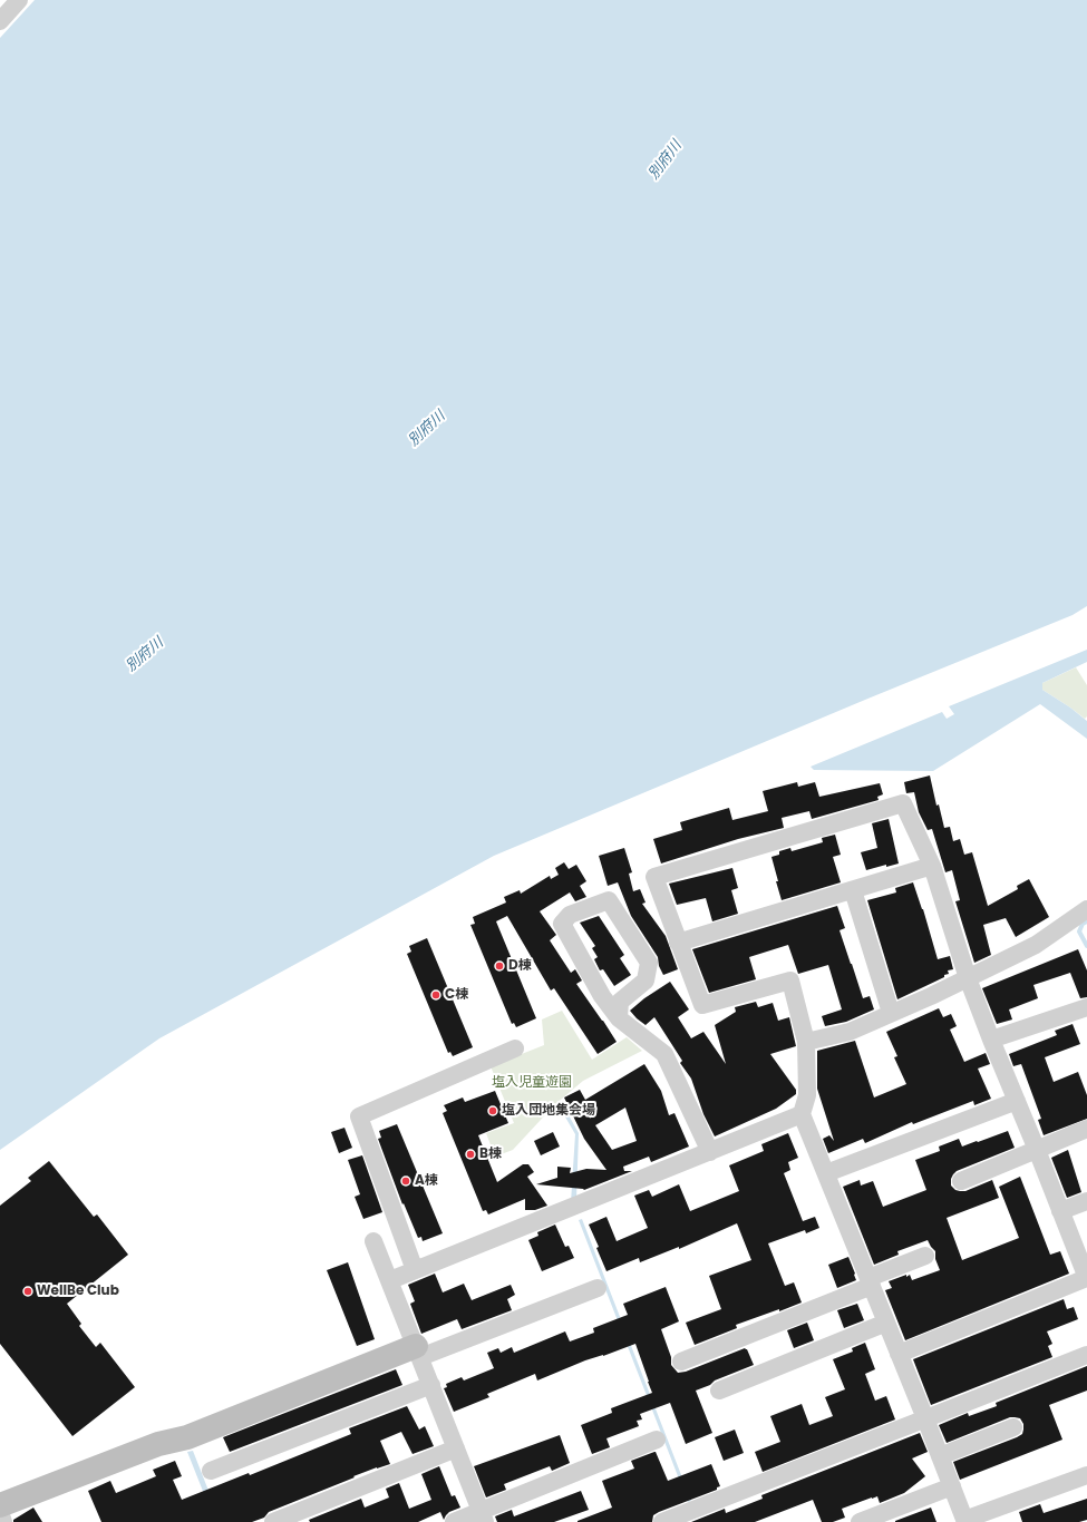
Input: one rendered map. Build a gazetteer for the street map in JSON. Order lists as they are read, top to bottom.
{
  "water": ["別府川"],
  "parks": ["塩入児童遊園"],
  "places": [
    "D棟",
    "C棟",
    "塩入団地集会場",
    "B棟",
    "A棟",
    "WellBe Club"
  ]
}
